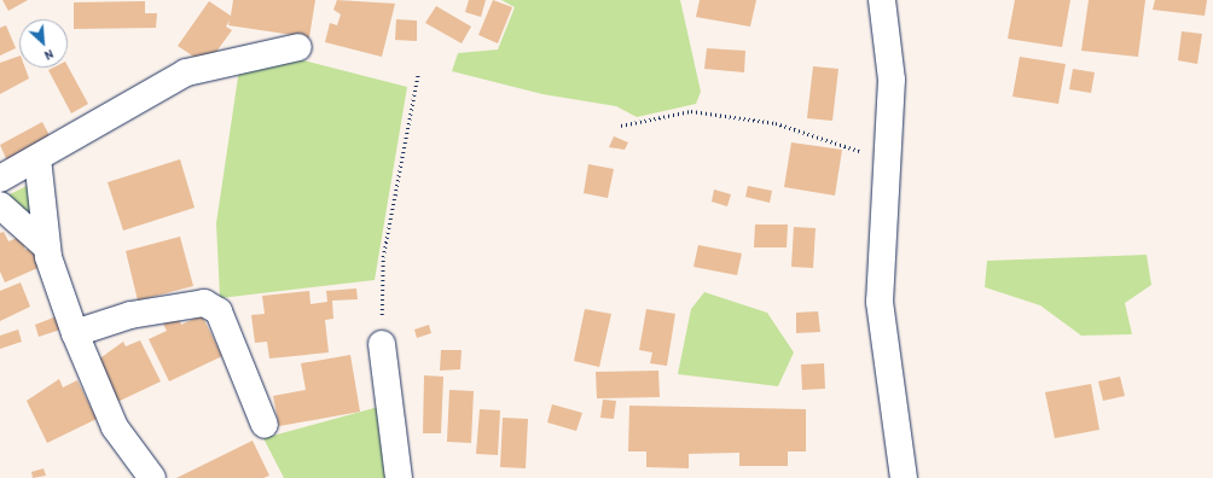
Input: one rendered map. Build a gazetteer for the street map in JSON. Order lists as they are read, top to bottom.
{
  "north": "bottom right"
}
